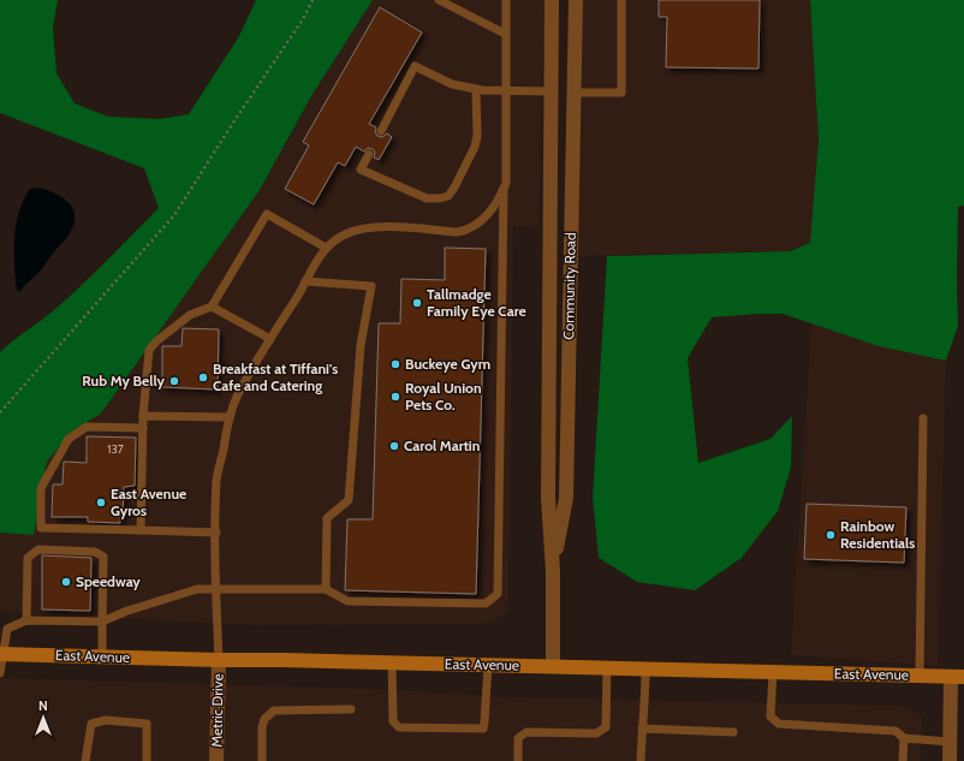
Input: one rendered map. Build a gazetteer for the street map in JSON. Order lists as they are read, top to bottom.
{
  "streets": {
    "main road": ["East Avenue"],
    "street": ["Community Road", "Metric Drive"]
  },
  "crossings": [
    ["Community Road", "East Avenue"],
    ["East Avenue", "Metric Drive"]
  ],
  "places": [
    "Tallmadge Family Eye Care",
    "Buckeye Gym",
    "Breakfast at Tiffani's Cafe and Catering",
    "Rub My Belly",
    "Royal Union Pets Co.",
    "Carol Martin",
    "East Avenue Gyros",
    "Rainbow Residentials",
    "Speedway"
  ],
  "house_numbers": ["137"],
  "north": "top"
}
